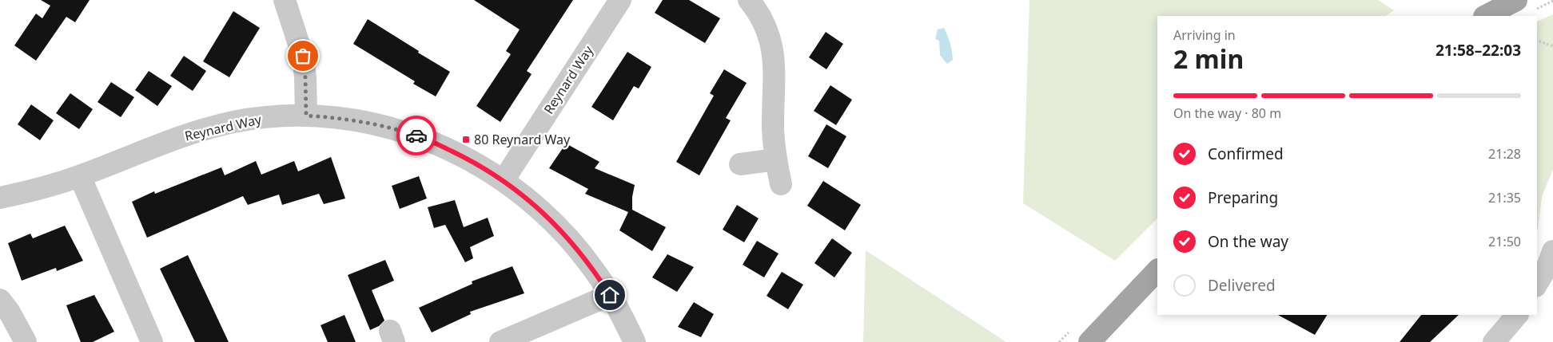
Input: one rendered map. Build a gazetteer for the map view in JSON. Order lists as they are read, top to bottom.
{
  "streets": {
    "street": ["Reynard Way"]
  },
  "places": {
    "transit": ["80 Reynard Way"]
  },
  "page": {
    "heading": ["2 min", "Arriving in", "21:58–22:03"],
    "bar": "On the way · 80 m",
    "list": [
      ["Confirmed", "21:28"],
      ["Preparing", "21:35"],
      ["On the way", "21:50"],
      "Delivered"
    ]
  }
}
